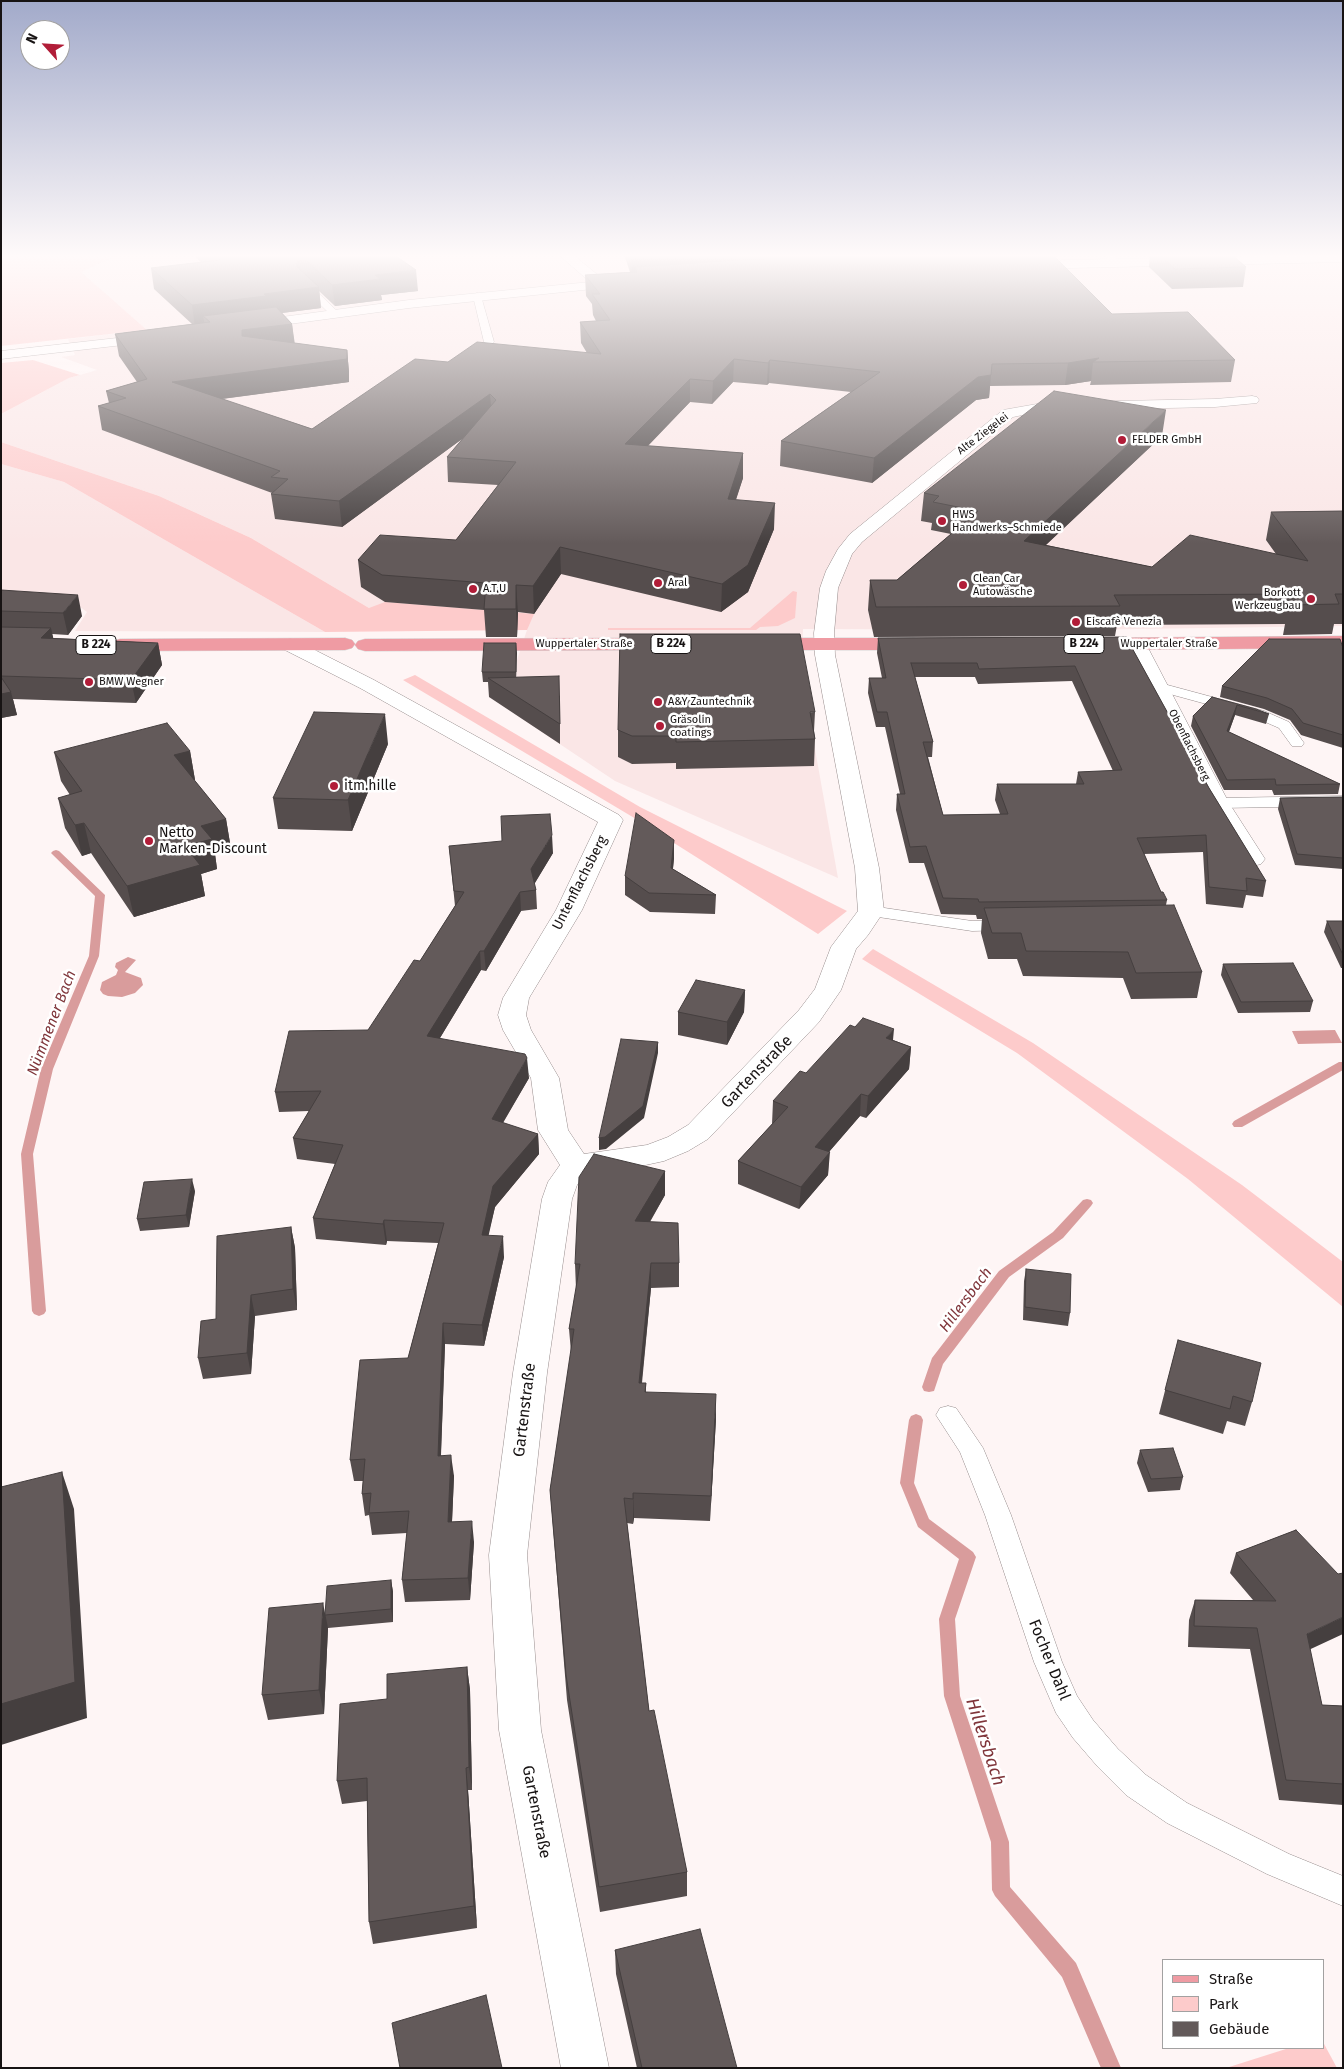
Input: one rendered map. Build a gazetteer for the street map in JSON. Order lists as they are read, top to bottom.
{
  "streets": {
    "main road": ["Wuppertaler Straße", "B 224"],
    "street": [
      "Alte Ziegelei",
      "Obenflachsberg",
      "Untenflachsberg",
      "Gartenstraße"
    ],
    "lane": ["Focher Dahl"]
  },
  "crossings": [
    ["Wuppertaler Straße", "Obenflachsberg"],
    ["B 224", "Untenflachsberg"],
    ["Untenflachsberg", "Gartenstraße"]
  ],
  "water": ["Nümmener Bach", "Hillersbach"],
  "places": [
    "FELDER GmbH",
    "HWS Handwerks‒Schmiede",
    "Aral",
    "Clean Car Autowäsche",
    "A.T.U",
    "Borkott Werkzeugbau",
    "Eiscafè Venezia",
    "BMW Wegner",
    "A&Y Zauntechnik",
    "Gräsolin coatings",
    "itm.hille",
    "Netto Marken-Discount"
  ],
  "legend": ["Straße", "Park", "Gebäude"],
  "north": "top left"
}
